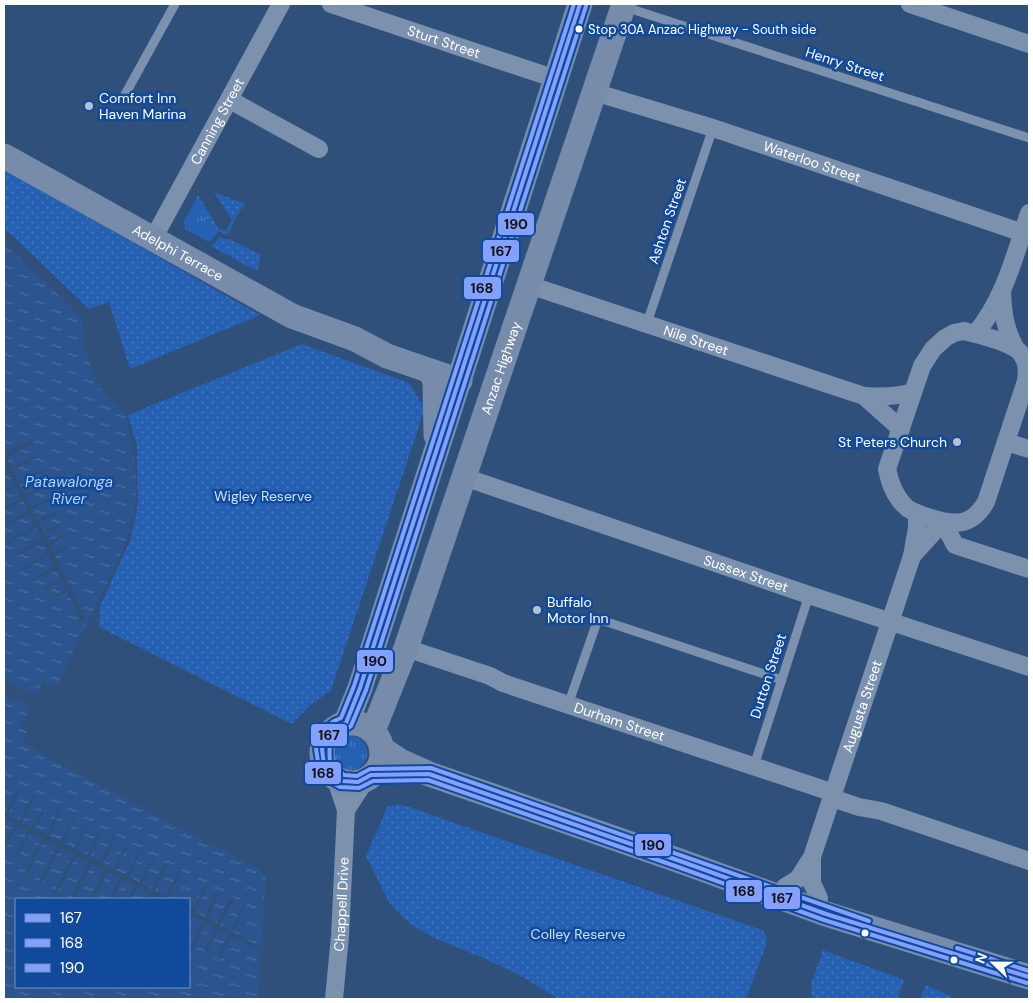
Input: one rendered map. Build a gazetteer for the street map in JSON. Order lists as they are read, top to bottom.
{
  "streets": {
    "street": [
      "Sturt Street",
      "Canning Street",
      "Waterloo Street",
      "Adelphi Terrace",
      "Nile Street",
      "Anzac Highway",
      "Sussex Street",
      "Augusta Street",
      "Durham Street",
      "Chappell Drive"
    ],
    "lane": ["Henry Street", "Ashton Street", "Dutton Street"]
  },
  "crossings": [
    ["Henry Street", "Anzac Highway"],
    ["Canning Street", "Adelphi Terrace"],
    ["Waterloo Street", "Ashton Street"],
    ["Waterloo Street", "Anzac Highway"],
    ["Ashton Street", "Nile Street"],
    ["Nile Street", "Anzac Highway"],
    ["Anzac Highway", "Sussex Street"],
    ["Anzac Highway", "Durham Street"],
    ["Anzac Highway", "Chappell Drive"],
    ["Sussex Street", "Dutton Street"],
    ["Sussex Street", "Augusta Street"],
    ["Dutton Street", "Durham Street"],
    ["Augusta Street", "Durham Street"]
  ],
  "water": ["Patawalonga River"],
  "parks": ["Wigley Reserve", "Colley Reserve"],
  "places": [
    "Stop 30A Anzac Highway - South side",
    "Comfort Inn Haven Marina",
    "St Peters Church",
    "Buffalo Motor Inn"
  ],
  "lines": ["transit line 167", "transit line 168", "transit line 190"],
  "legend": ["167", "168", "190"],
  "north": "left"
}
